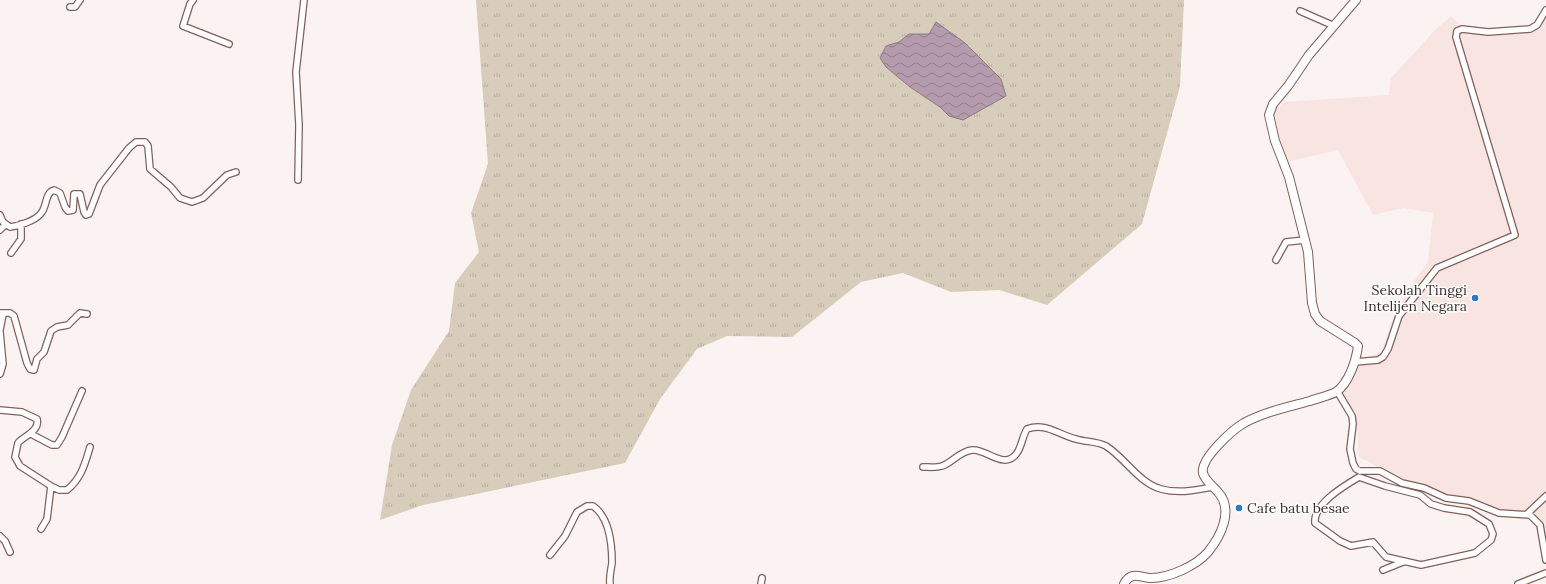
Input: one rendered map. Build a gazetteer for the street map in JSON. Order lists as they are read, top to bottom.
{
  "places": ["Sekolah Tinggi Intelijen Negara", "Cafe batu besae"]
}
